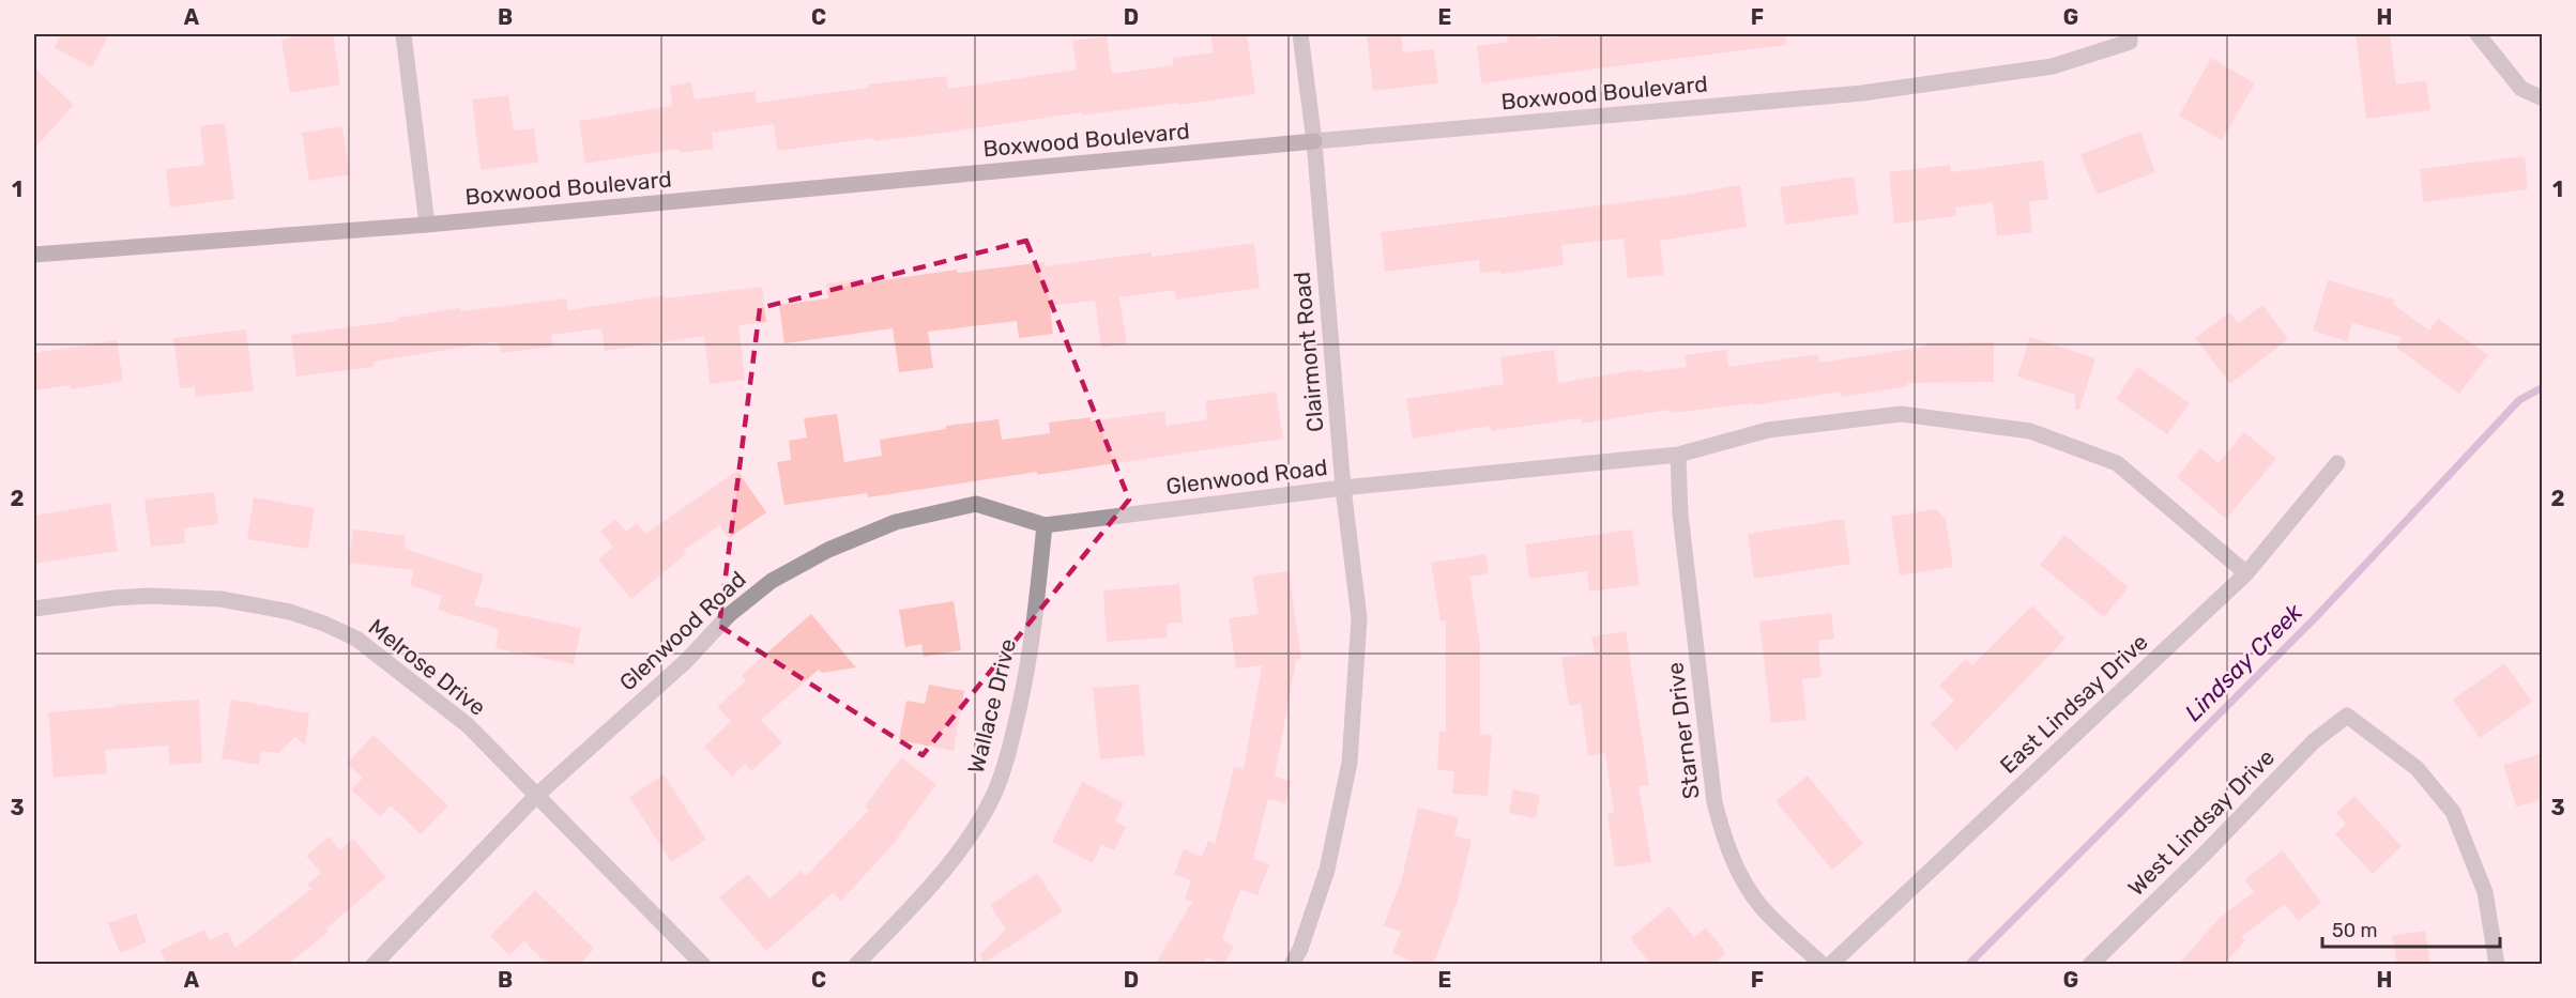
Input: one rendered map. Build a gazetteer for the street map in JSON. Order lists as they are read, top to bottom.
{
  "streets": {
    "street": [
      "Boxwood Boulevard",
      "Clairmont Road",
      "Glenwood Road",
      "Melrose Drive",
      "East Lindsay Drive",
      "Wallace Drive",
      "Starner Drive",
      "West Lindsay Drive"
    ]
  },
  "crossings": [
    ["Boxwood Boulevard", "Clairmont Road"],
    ["Clairmont Road", "Glenwood Road"],
    ["Glenwood Road", "Melrose Drive"],
    ["Glenwood Road", "East Lindsay Drive"],
    ["Glenwood Road", "Wallace Drive"],
    ["Glenwood Road", "Starner Drive"]
  ],
  "water": ["Lindsay Creek"],
  "scale_bar": "50 m",
  "grid": {
    "columns": [
      "A",
      "B",
      "C",
      "D",
      "E",
      "F",
      "G",
      "H"
    ],
    "rows": ["1", "2", "3"]
  }
}
